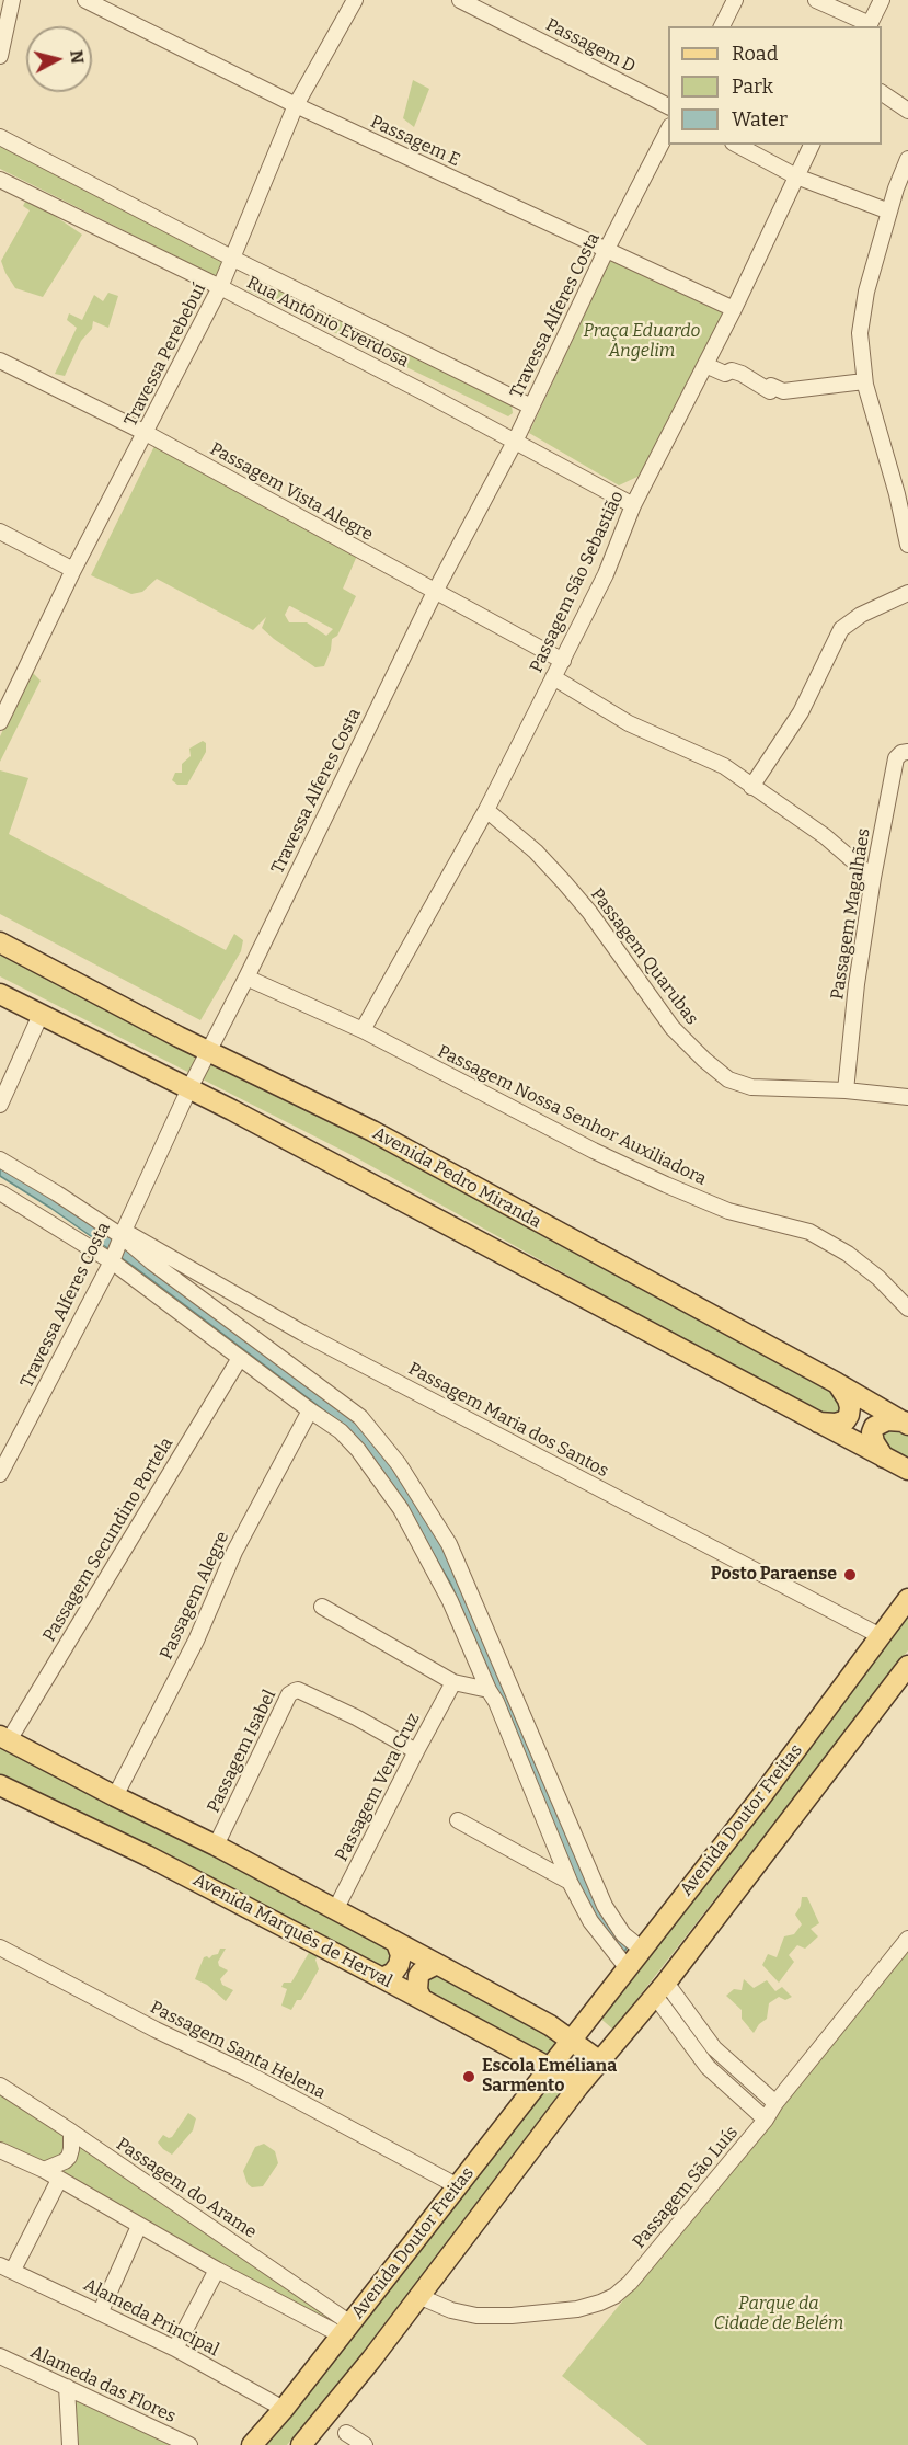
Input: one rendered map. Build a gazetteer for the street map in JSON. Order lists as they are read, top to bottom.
{
  "streets": {
    "main road": ["Avenida Pedro Miranda", "Avenida Doutor Freitas", "Avenida Marquês de Herval"],
    "street": [
      "Passagem D",
      "Passagem E",
      "Travessa Alferes Costa",
      "Rua Antônio Everdosa",
      "Travessa Perebebuí",
      "Passagem Vista Alegre",
      "Passagem São Sebastião",
      "Passagem Magalhães",
      "Passagem Quarubas",
      "Passagem Nossa Senhor Auxiliadora",
      "Passagem Maria dos Santos",
      "Passagem Secundino Portela",
      "Passagem Alegre",
      "Passagem Isabel",
      "Passagem Vera Cruz",
      "Passagem Santa Helena",
      "Passagem São Luís",
      "Passagem do Arame",
      "Alameda Principal",
      "Alameda das Flores"
    ]
  },
  "crossings": [
    ["Passagem E", "Travessa Alferes Costa"],
    ["Passagem E", "Travessa Perebebuí"],
    ["Passagem E", "Passagem São Sebastião"],
    ["Travessa Alferes Costa", "Rua Antônio Everdosa"],
    ["Travessa Alferes Costa", "Passagem Vista Alegre"],
    ["Travessa Alferes Costa", "Passagem Nossa Senhor Auxiliadora"],
    ["Travessa Alferes Costa", "Avenida Pedro Miranda"],
    ["Travessa Alferes Costa", "Passagem Maria dos Santos"],
    ["Rua Antônio Everdosa", "Travessa Perebebuí"],
    ["Rua Antônio Everdosa", "Passagem São Sebastião"],
    ["Travessa Perebebuí", "Passagem Vista Alegre"],
    ["Passagem Vista Alegre", "Passagem São Sebastião"],
    ["Passagem São Sebastião", "Passagem Quarubas"],
    ["Passagem São Sebastião", "Passagem Nossa Senhor Auxiliadora"],
    ["Passagem Magalhães", "Passagem Quarubas"],
    ["Passagem Maria dos Santos", "Avenida Doutor Freitas"],
    ["Passagem Isabel", "Passagem Vera Cruz"],
    ["Avenida Doutor Freitas", "Avenida Marquês de Herval"],
    ["Avenida Doutor Freitas", "Passagem Santa Helena"],
    ["Avenida Doutor Freitas", "Passagem São Luís"],
    ["Avenida Doutor Freitas", "Passagem do Arame"],
    ["Avenida Doutor Freitas", "Alameda Principal"]
  ],
  "parks": ["Praça Eduardo Angelim", "Parque da Cidade de Belém"],
  "places": ["Posto Paraense", "Escola Emeliana Sarmento"],
  "legend": ["Road", "Park", "Water"],
  "north": "right"
}
